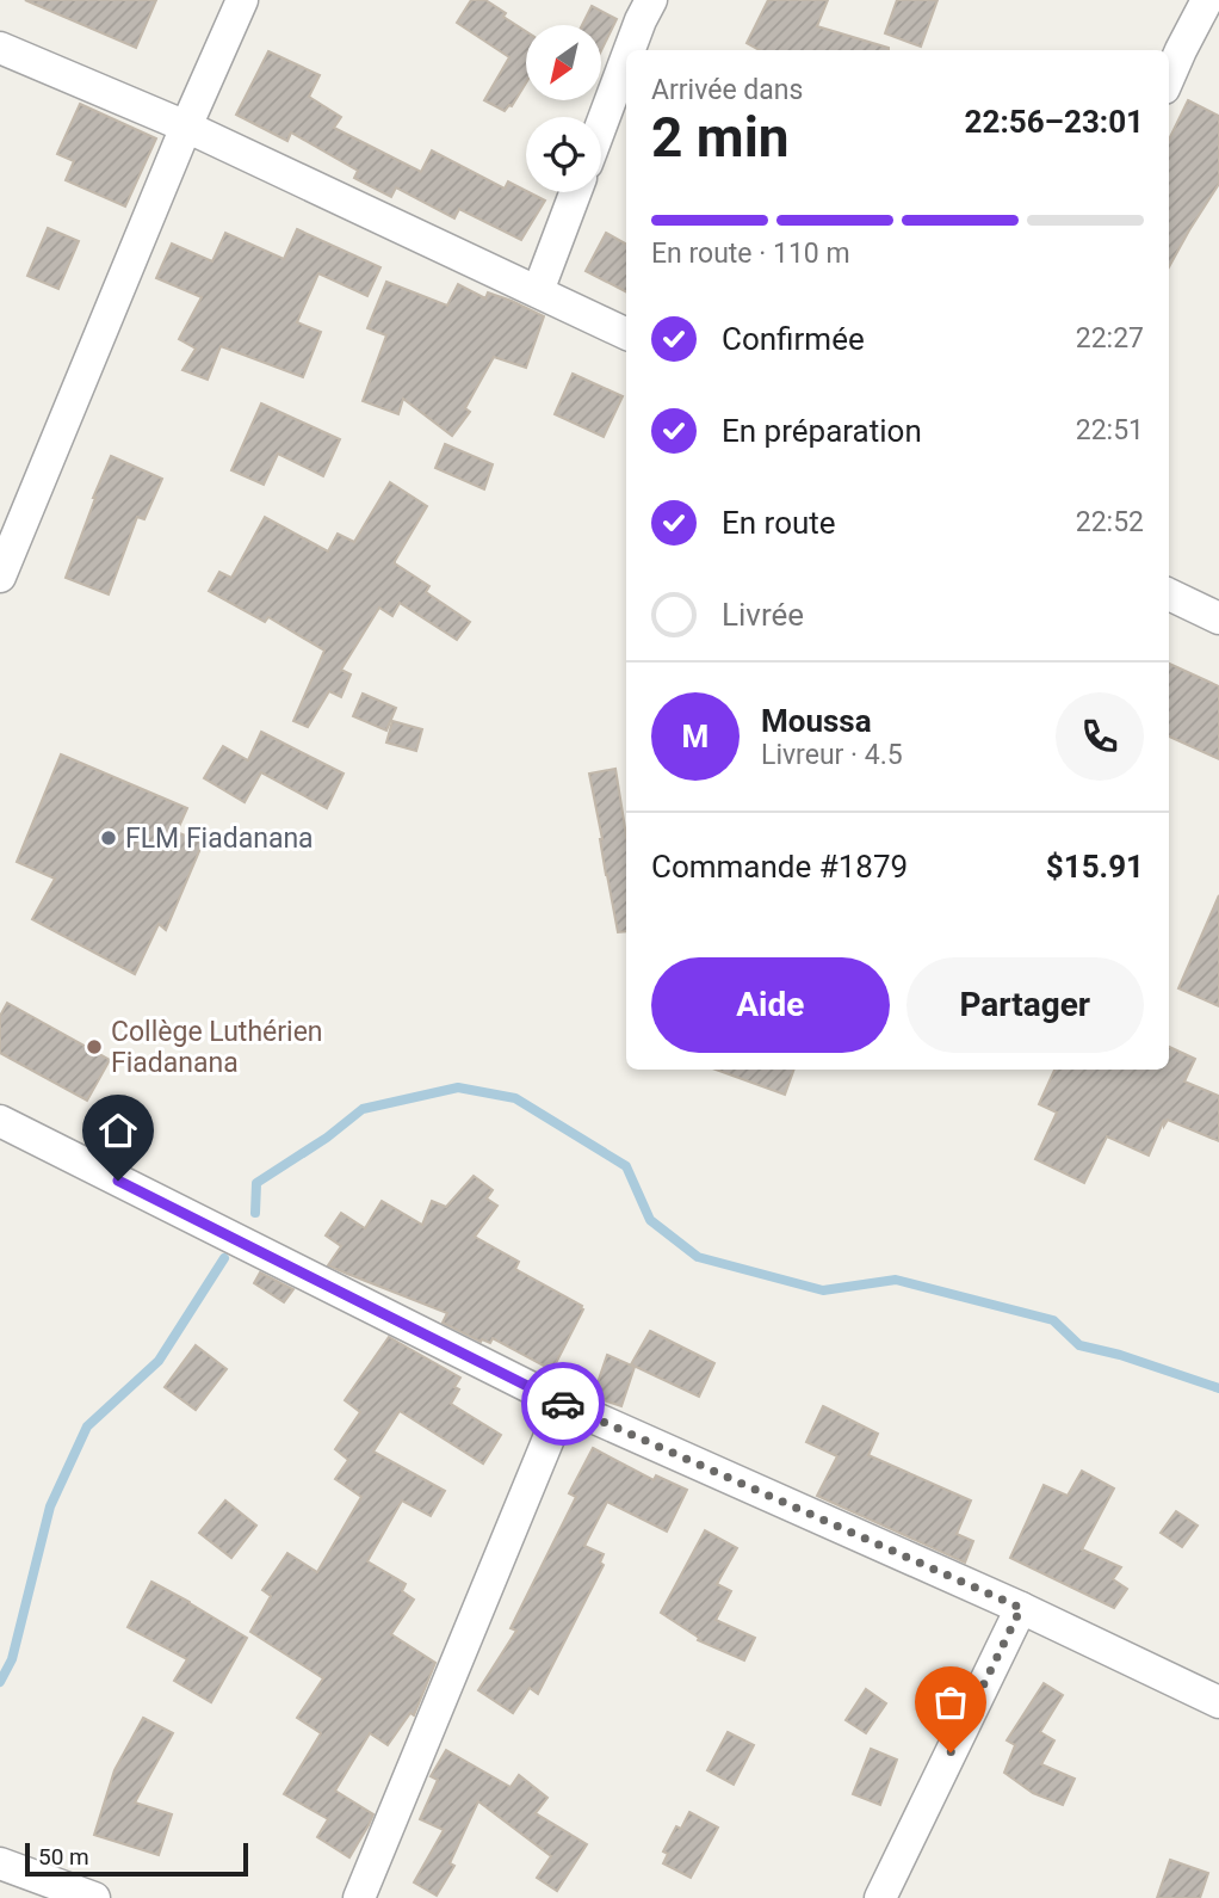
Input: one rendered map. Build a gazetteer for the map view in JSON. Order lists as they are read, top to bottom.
{
  "places": ["FLM Fiadanana", "Collège Luthérien Fiadanana"],
  "scale_bar": "50 m",
  "north": "bottom left",
  "page": {
    "heading": ["2 min", "Arrivée dans", "22:56–23:01"],
    "panel": [
      "Moussa",
      "Livreur · 4.5",
      "Commande #1879",
      "$15.91"
    ],
    "bar": "En route · 110 m",
    "list": [
      ["Confirmée", "22:27"],
      ["En préparation", "22:51"],
      ["En route", "22:52"],
      "Livrée"
    ],
    "round": "M",
    "buttons": ["Aide", "Partager"],
    "scale": "50 m"
  }
}
